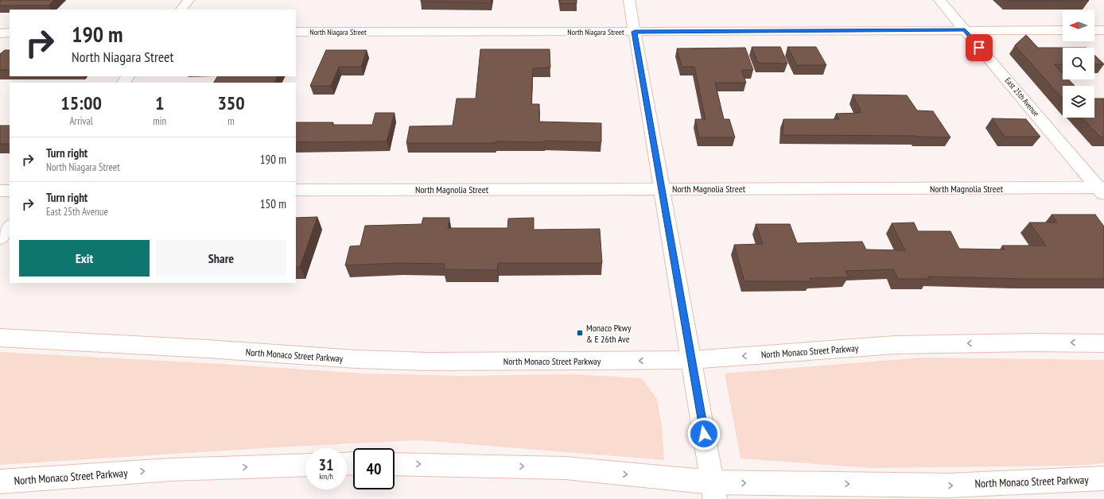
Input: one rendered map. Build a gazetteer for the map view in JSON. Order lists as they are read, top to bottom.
{
  "streets": {
    "street": [
      "North Niagara Street",
      "East 25th Avenue",
      "North Magnolia Street",
      "North Monaco Street Parkway"
    ]
  },
  "crossings": [
    ["North Niagara Street", "East 25th Avenue"],
    ["East 25th Avenue", "North Magnolia Street"]
  ],
  "places": {
    "transit": ["Monaco Pkwy & E 26th Ave"]
  },
  "north": "left",
  "page": {
    "turn": ["190 m", "North Niagara Street"],
    "eta": [
      "15:00",
      "Arrival",
      "1",
      "min",
      "350",
      "m"
    ],
    "list": [
      {
        "name": "Turn right",
        "note": "North Niagara Street",
        "value": "190 m"
      },
      {
        "name": "Turn right",
        "note": "East 25th Avenue",
        "value": "150 m"
      }
    ],
    "buttons": ["Exit", "Share"],
    "speed": "31 km/h",
    "limit": "40"
  }
}
